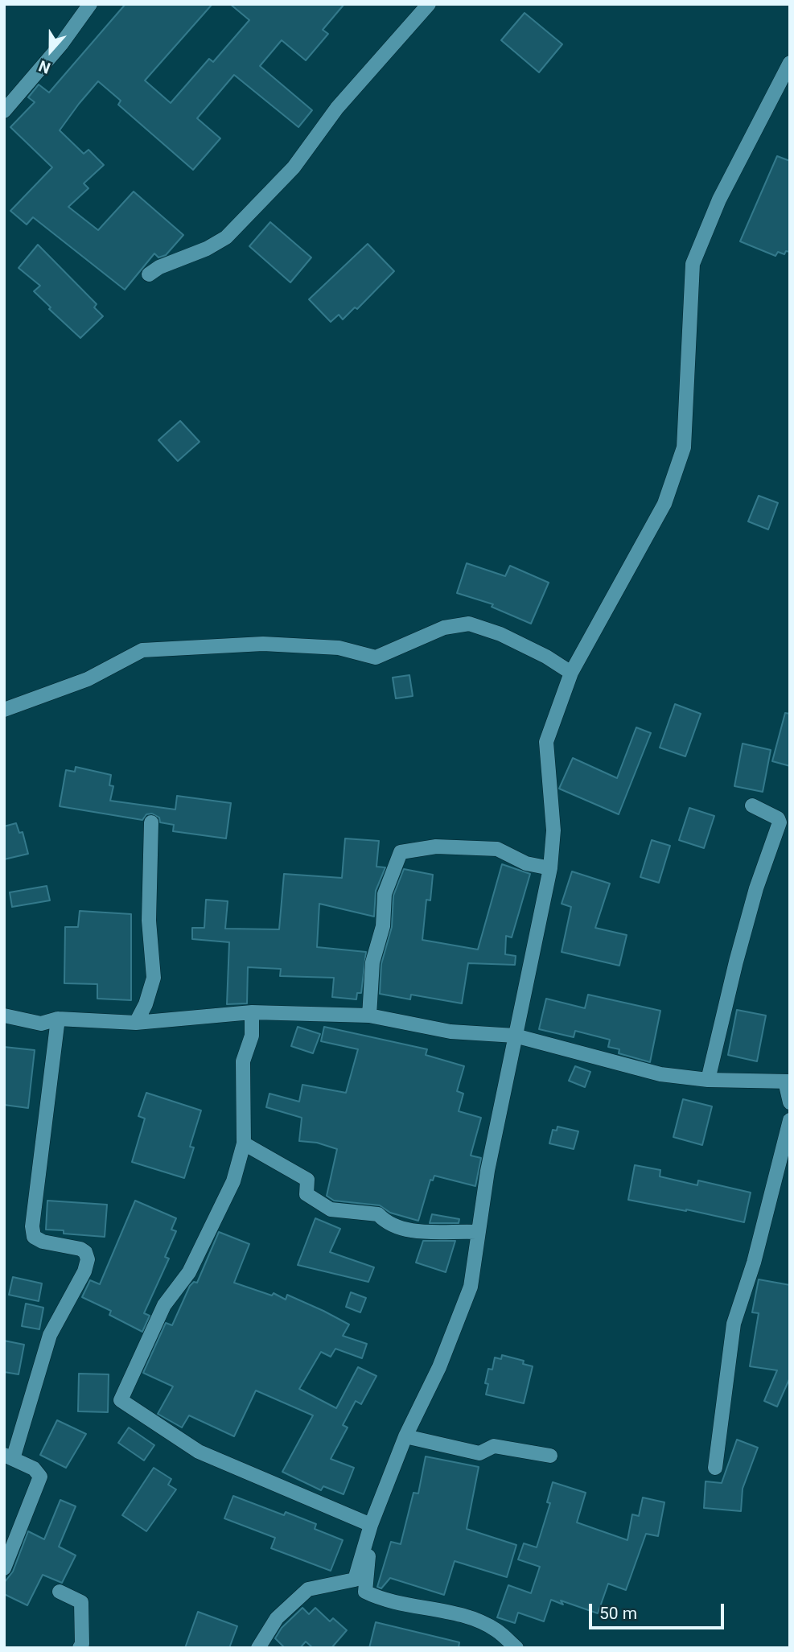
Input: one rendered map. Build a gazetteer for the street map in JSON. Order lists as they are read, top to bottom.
{
  "scale_bar": "50 m",
  "north": "bottom"
}
